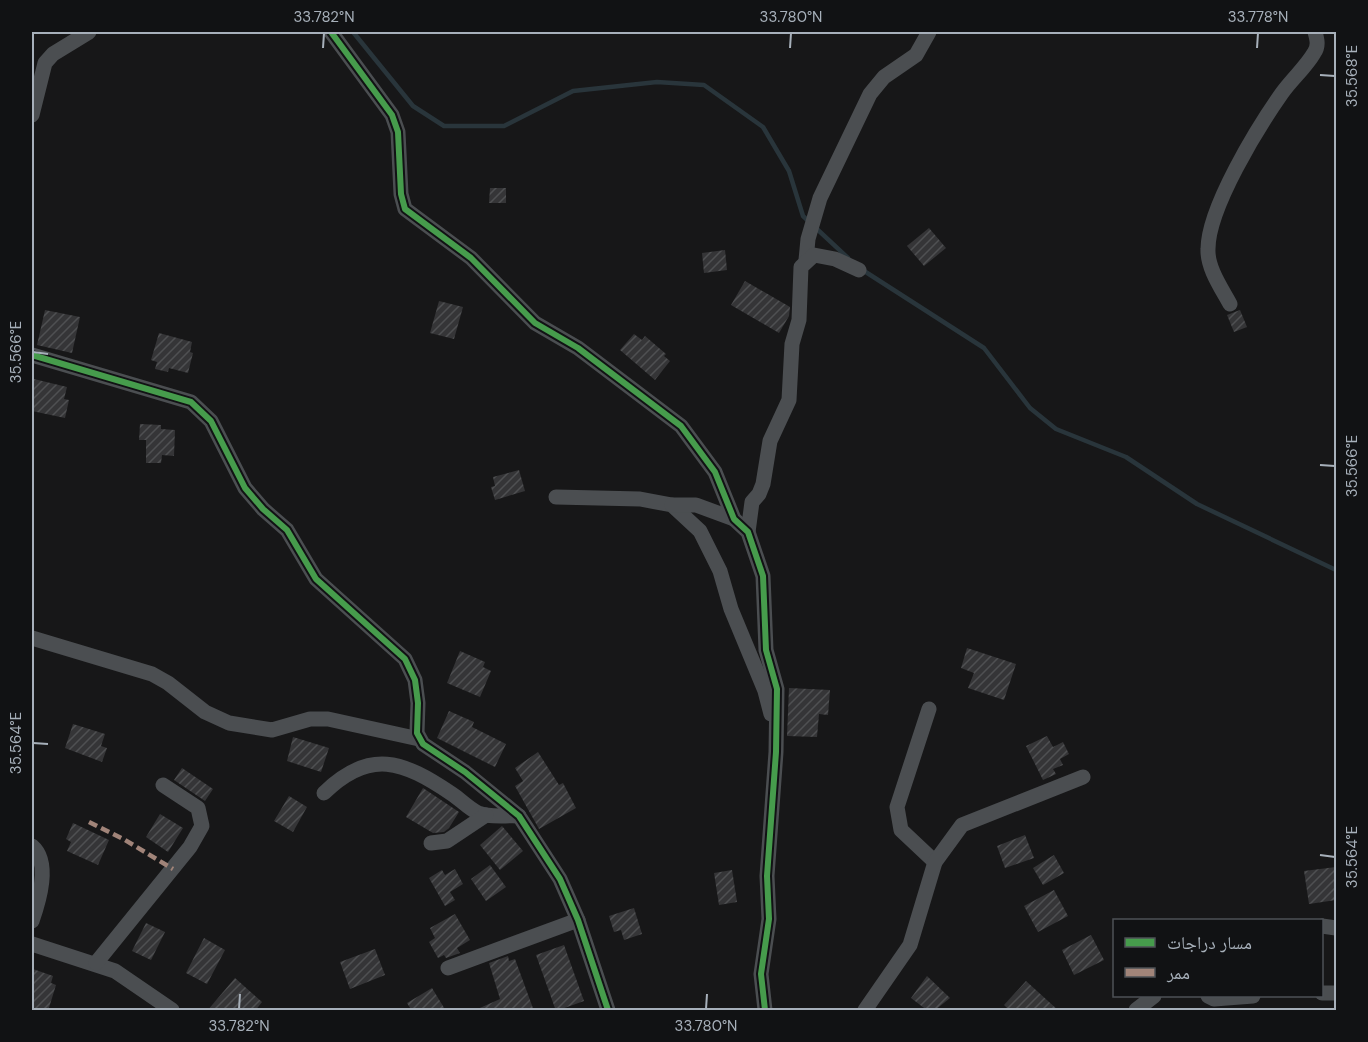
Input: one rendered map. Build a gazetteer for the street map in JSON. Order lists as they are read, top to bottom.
{
  "legend": ["مسار دراجات", "ممر"],
  "coordinates": [
    "33.782°N",
    "33.780°N",
    "33.778°N",
    "35.568°E",
    "35.566°E",
    "35.564°E"
  ]
}
